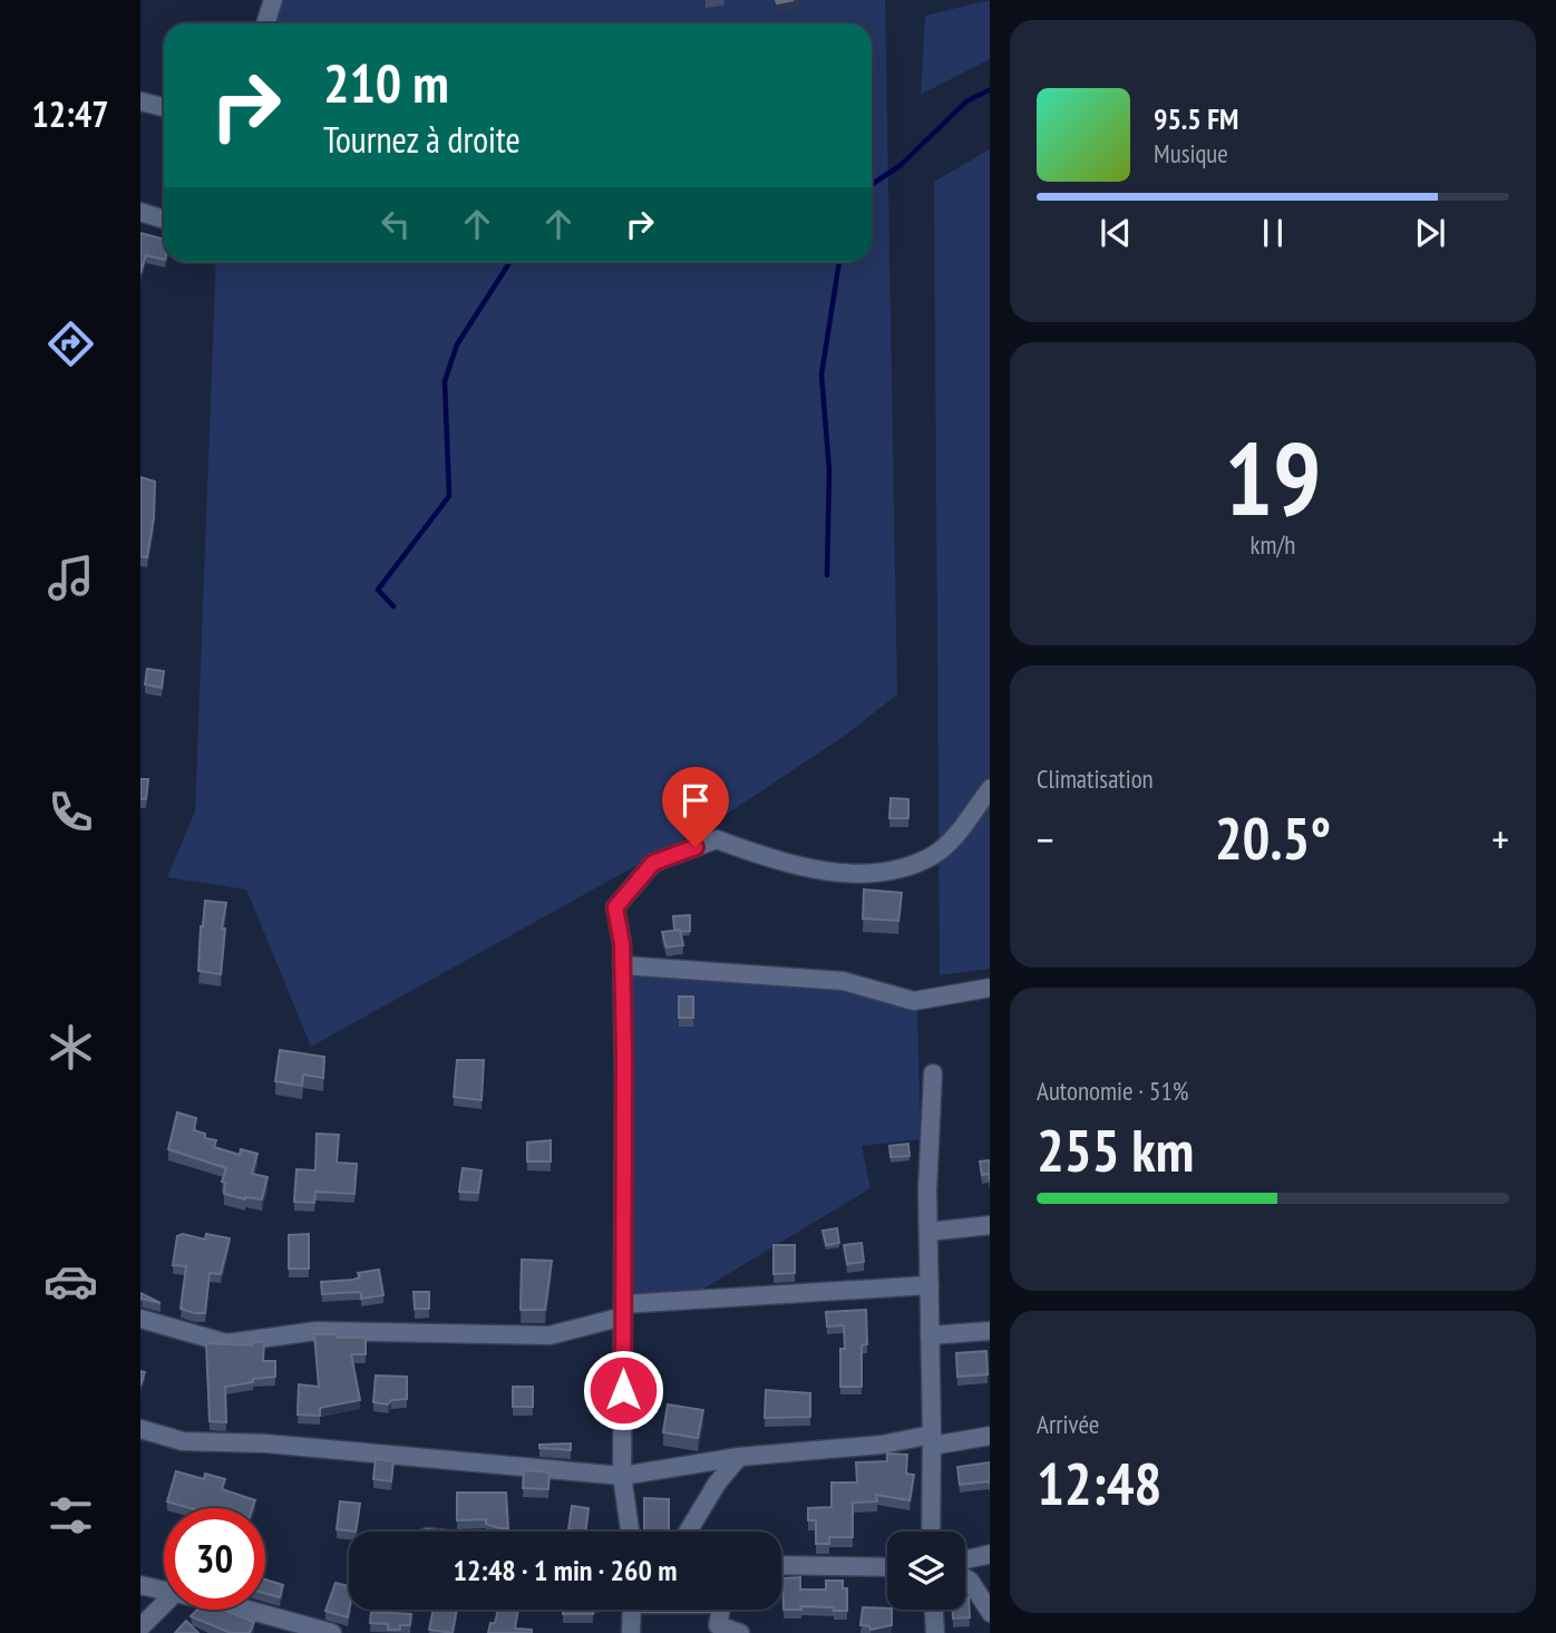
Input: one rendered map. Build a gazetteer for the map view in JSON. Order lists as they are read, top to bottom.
{
  "page": {
    "tabs": "12:47",
    "turn": ["210 m", "Tournez à droite"],
    "song": ["95.5 FM", "Musique"],
    "tile": [
      ["19", "km/h"],
      "Climatisation",
      ["Autonomie · 51%", "255 km"],
      ["Arrivée", "12:48"]
    ],
    "heat": ["−", "20.5°", "+"],
    "limit": "30",
    "trip": "12:48 · 1 min · 260 m"
  }
}
